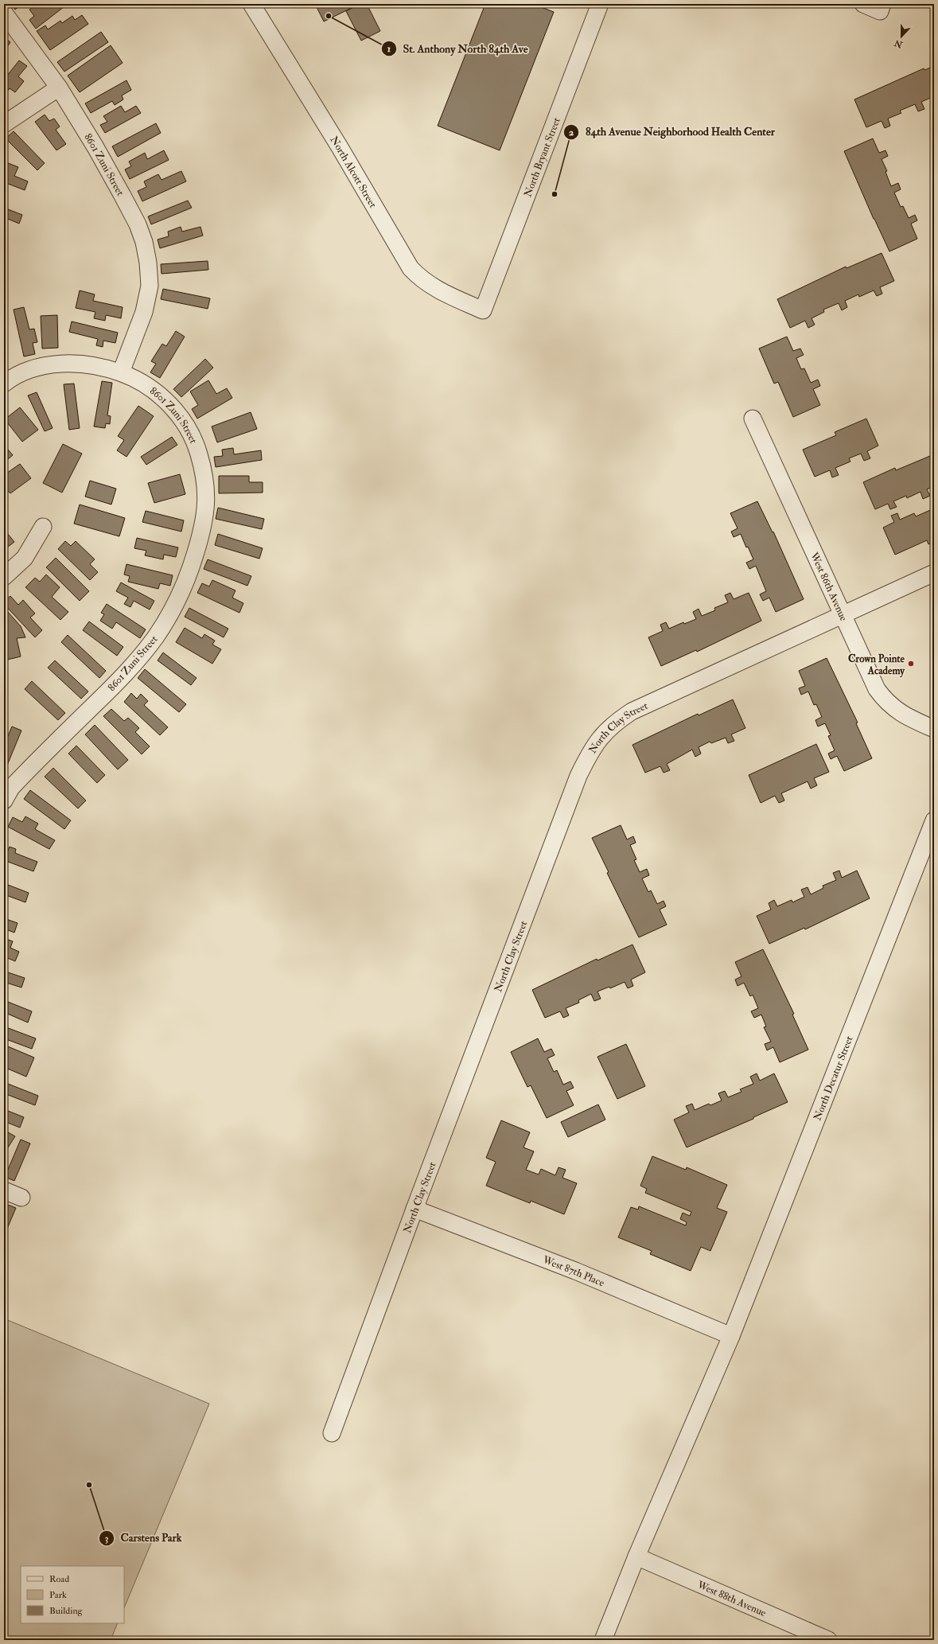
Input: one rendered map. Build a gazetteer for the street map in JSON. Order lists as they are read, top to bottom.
{
  "streets": {
    "street": [
      "North Bryant Street",
      "8601 Zuni Street",
      "North Alcott Street",
      "West 86th Avenue",
      "North Clay Street",
      "North Decatur Street",
      "West 87th Place",
      "West 88th Avenue"
    ]
  },
  "crossings": [
    ["North Bryant Street", "North Alcott Street"],
    ["West 86th Avenue", "North Clay Street"],
    ["North Clay Street", "West 87th Place"],
    ["North Decatur Street", "West 87th Place"],
    ["North Decatur Street", "West 88th Avenue"]
  ],
  "places": [
    "St. Anthony North 84th Ave",
    "84th Avenue Neighborhood Health Center",
    "Crown Pointe Academy",
    "Carstens Park"
  ],
  "legend": ["Road", "Park", "Building"],
  "north": "bottom"
}
